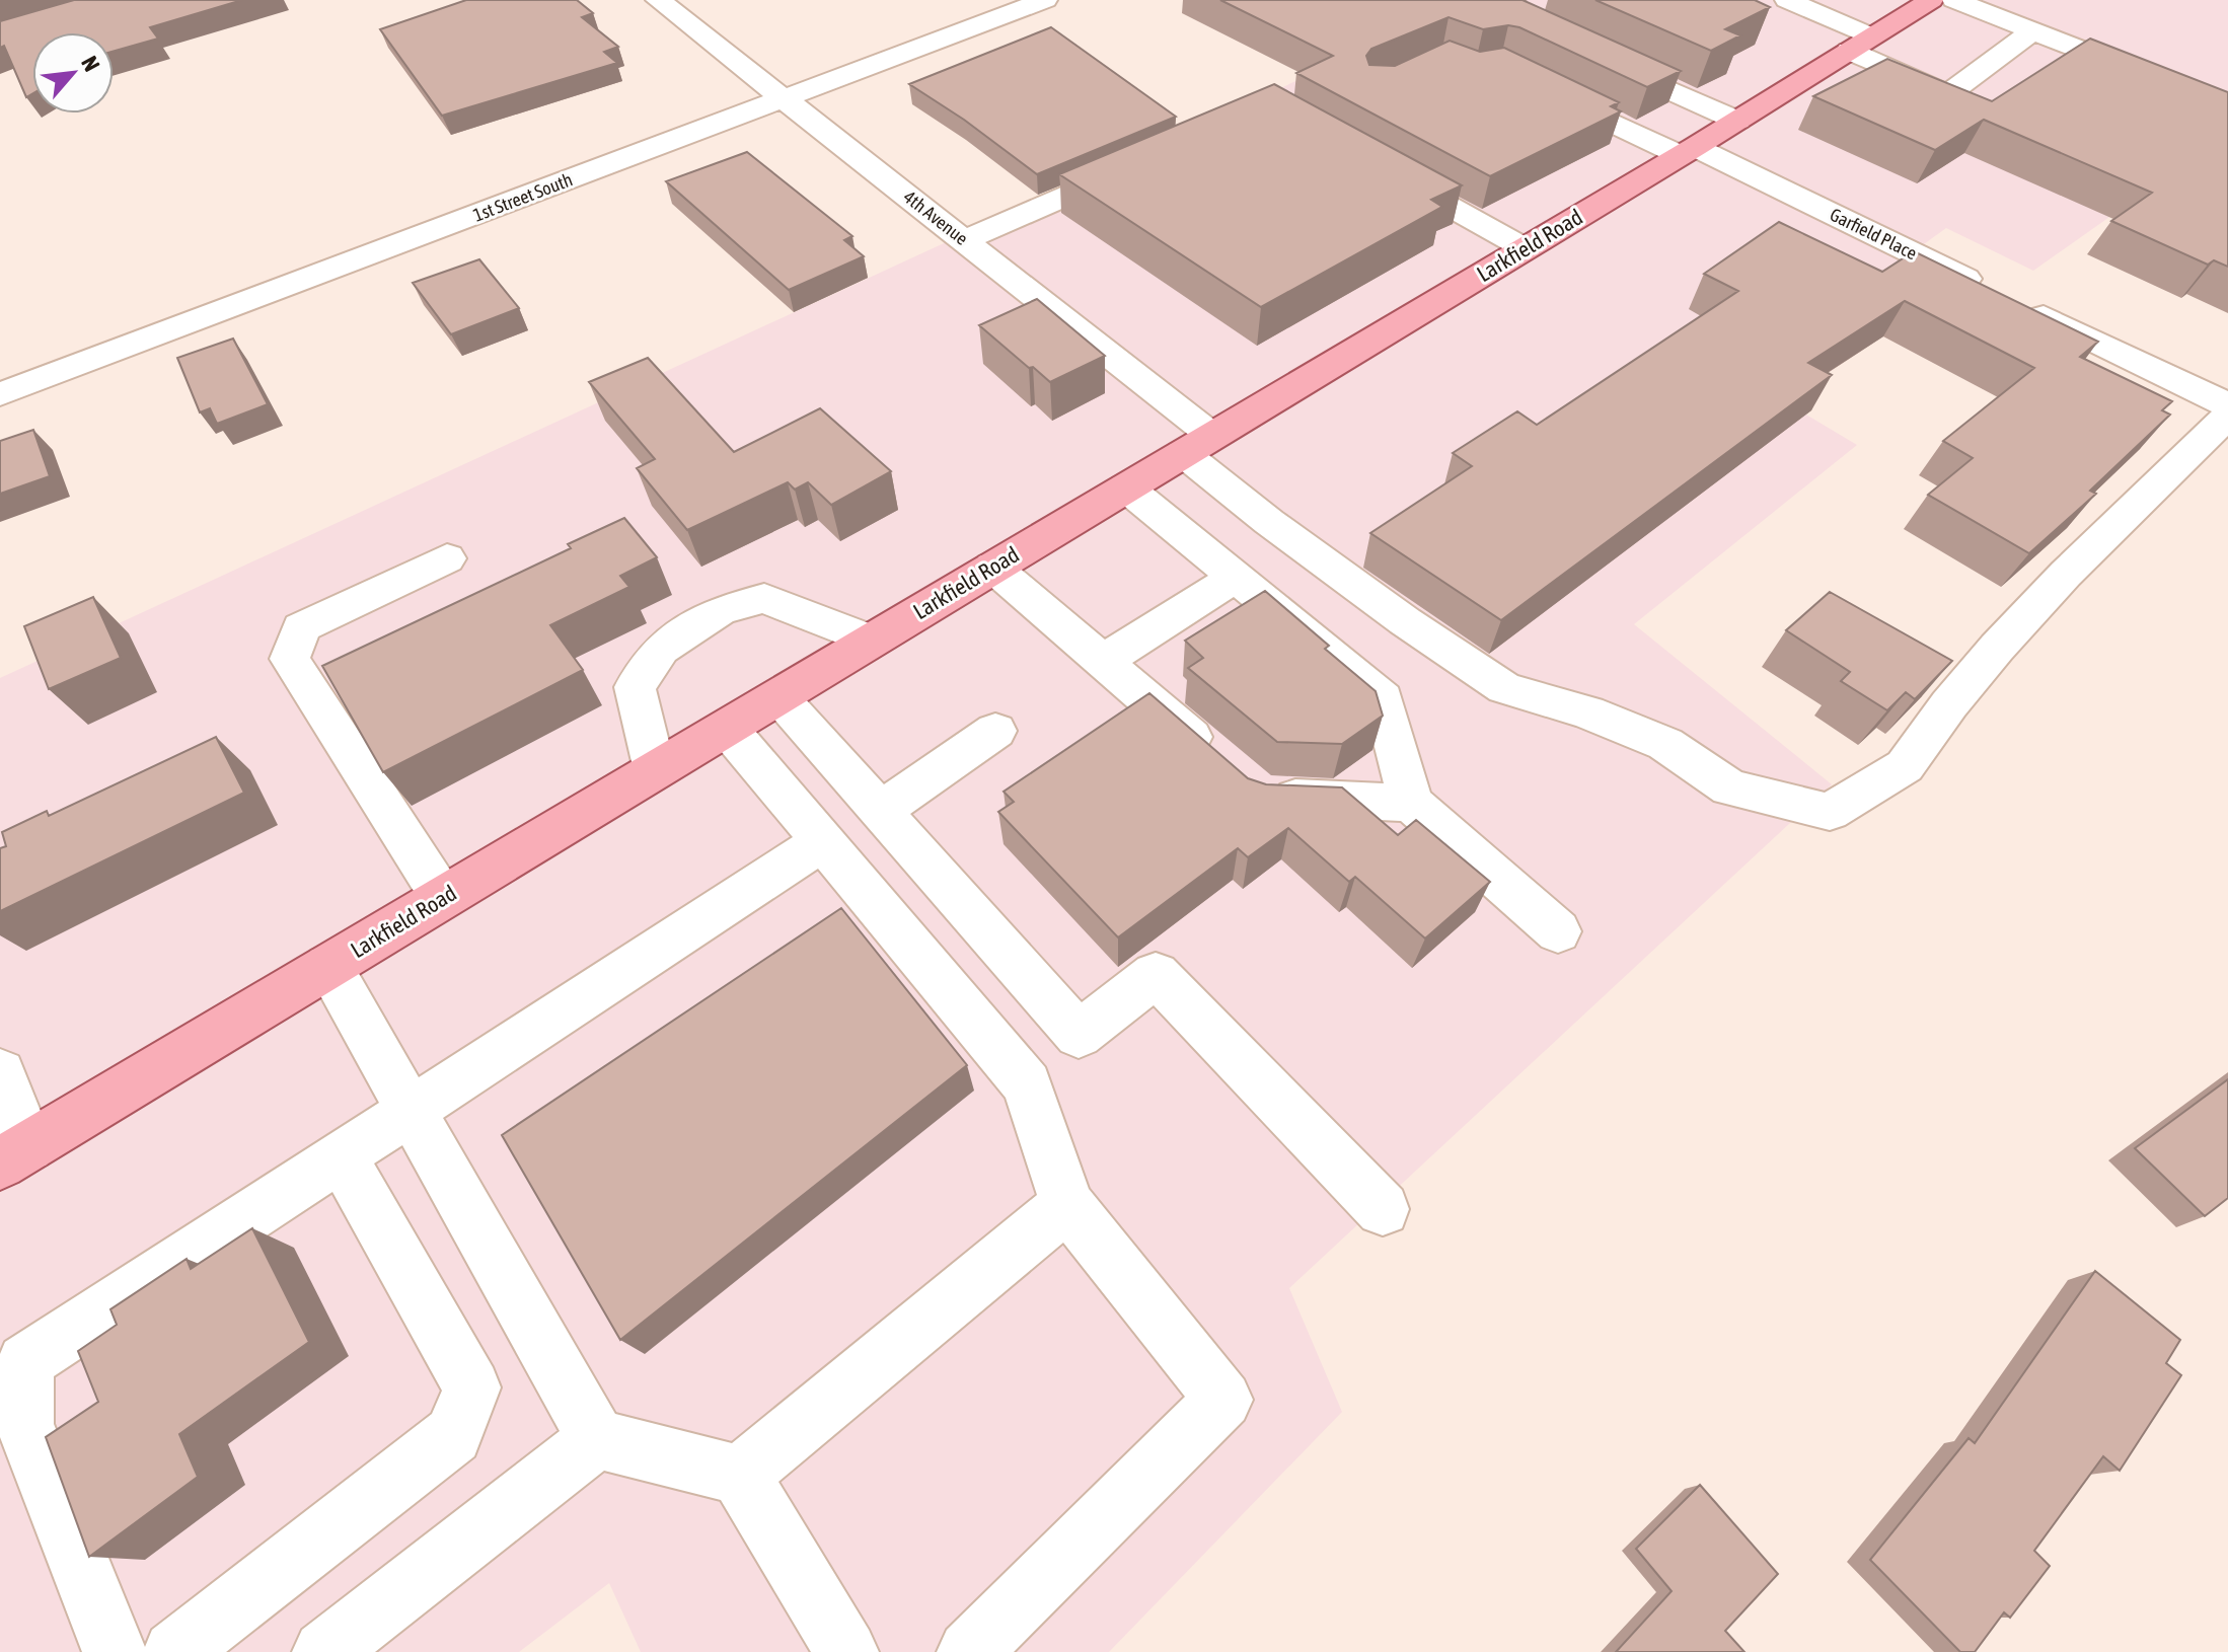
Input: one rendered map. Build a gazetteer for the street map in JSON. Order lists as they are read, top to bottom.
{
  "streets": {
    "main road": ["Larkfield Road"],
    "street": ["1st Street South", "4th Avenue", "Garfield Place"]
  },
  "crossings": [
    ["1st Street South", "4th Avenue"],
    ["4th Avenue", "Larkfield Road"],
    ["Garfield Place", "Larkfield Road"]
  ],
  "north": "top right"
}
